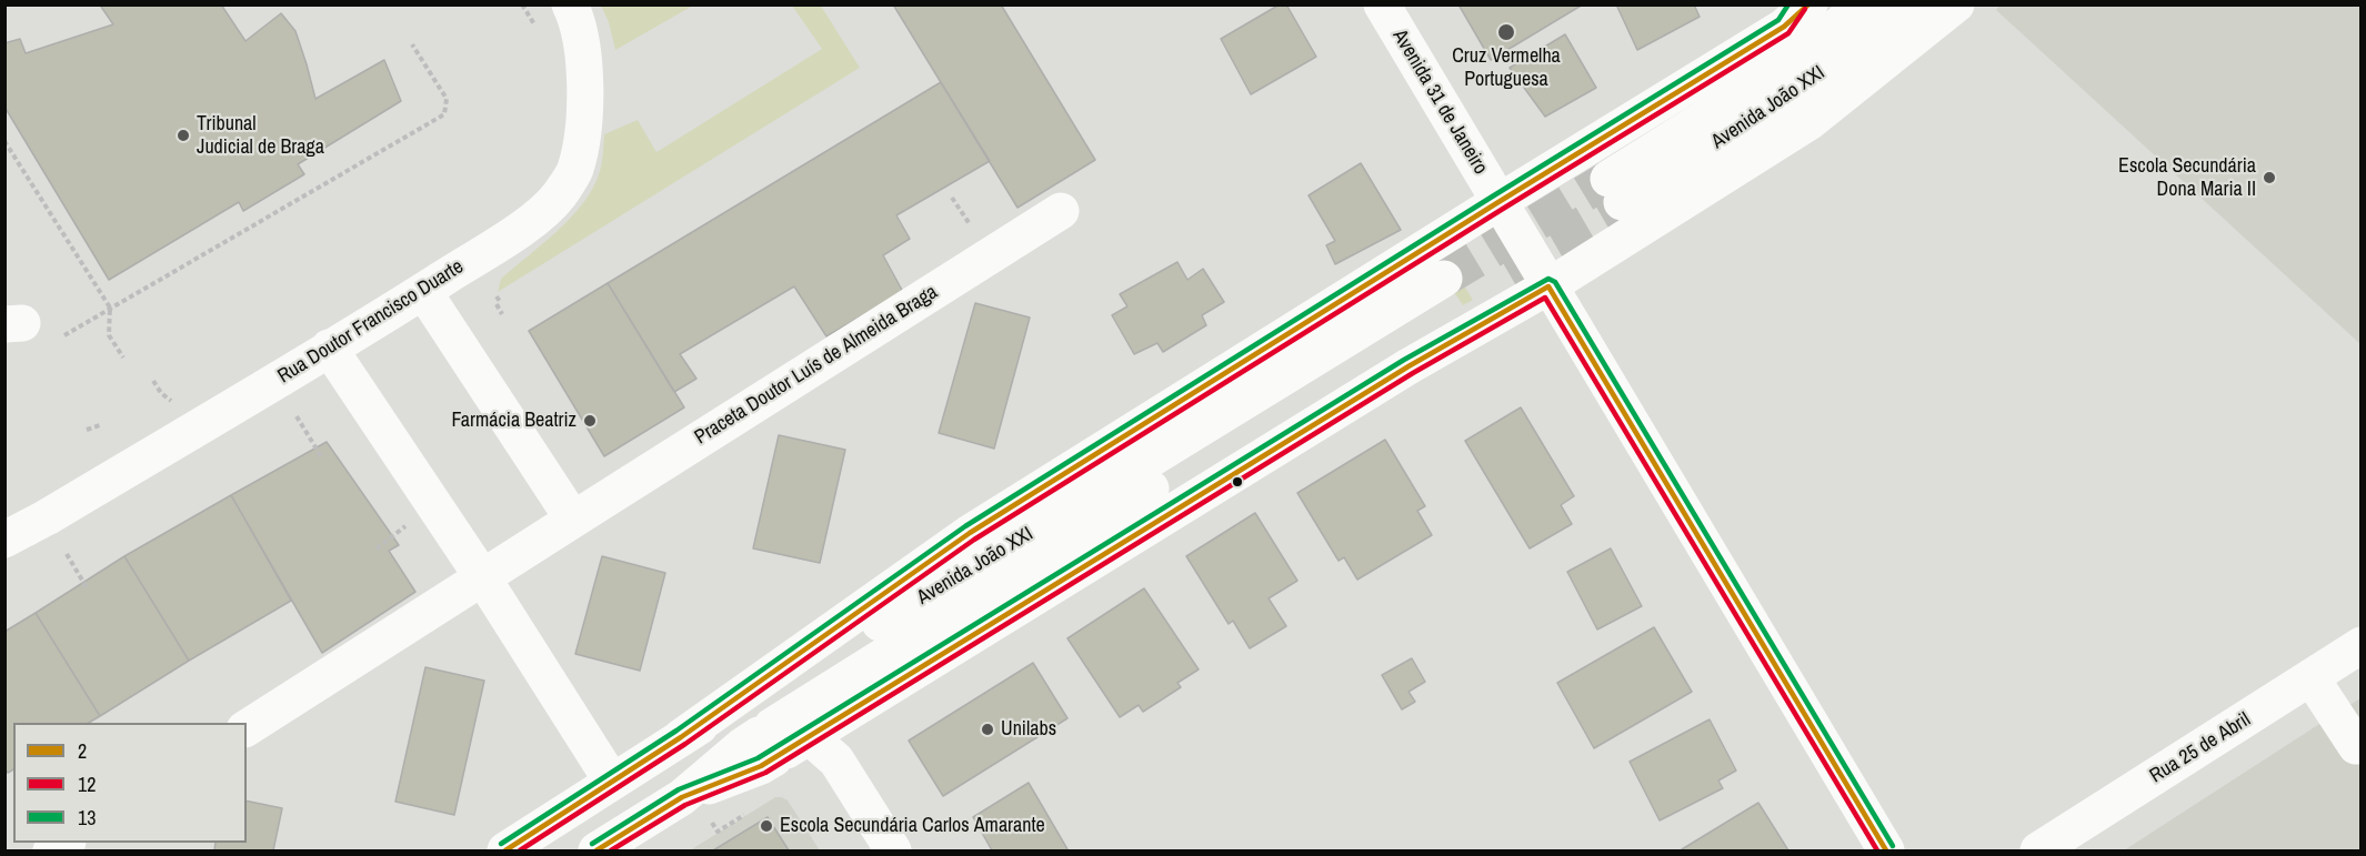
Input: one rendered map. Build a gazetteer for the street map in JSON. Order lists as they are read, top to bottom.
{
  "streets": {
    "main road": [
      "Avenida 31 de Janeiro",
      "Avenida João XXI",
      "Rua Doutor Francisco Duarte",
      "Praceta Doutor Luís de Almeida Braga",
      "Rua 25 de Abril"
    ]
  },
  "places": [
    "Cruz Vermelha Portuguesa",
    "Tribunal Judicial de Braga",
    "Escola Secundária Dona Maria II",
    "Farmácia Beatriz",
    "Unilabs",
    "Escola Secundária Carlos Amarante"
  ],
  "lines": ["transit line 2", "transit line 13", "transit line 12"],
  "legend": ["2", "12", "13"]
}
